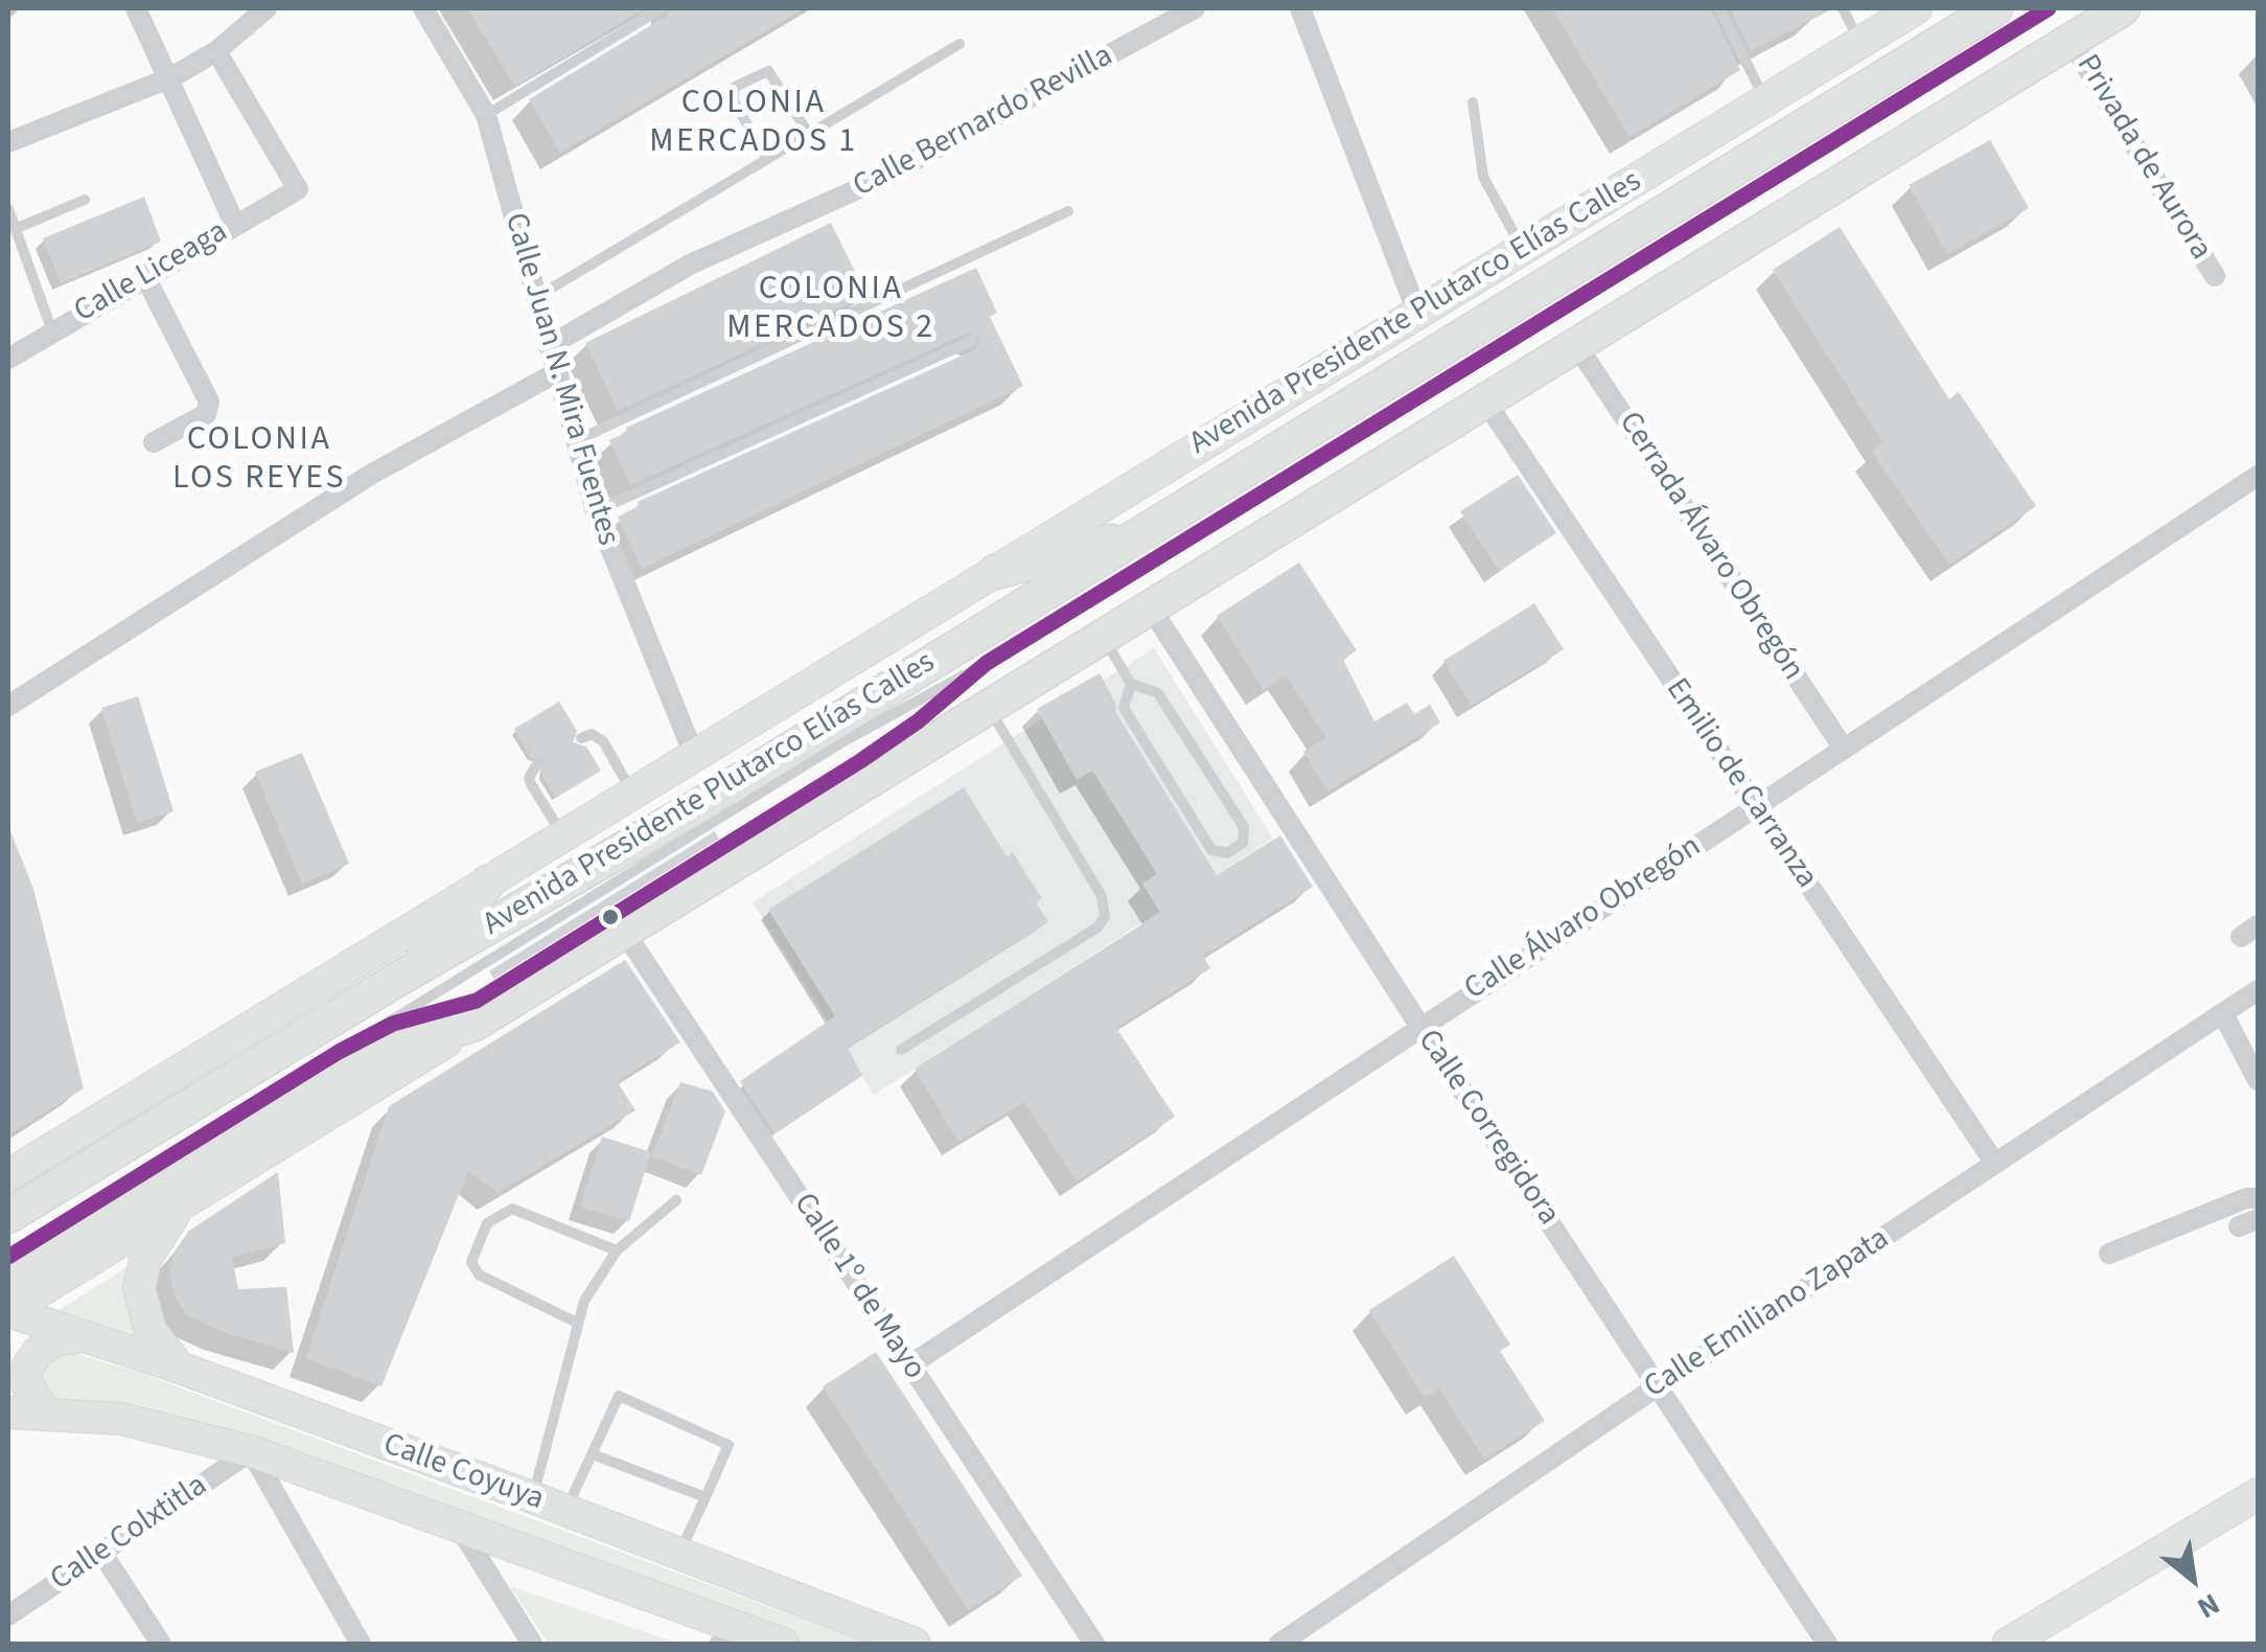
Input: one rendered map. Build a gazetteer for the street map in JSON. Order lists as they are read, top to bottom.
{
  "streets": {
    "main road": ["Avenida Presidente Plutarco Elías Calles"],
    "street": [
      "Calle Bernardo Revilla",
      "Privada de Aurora",
      "Calle Liceaga",
      "Calle Juan N. Mira Fuentes",
      "Cerrada Álvaro Obregón",
      "Emilio de Carranza",
      "Calle Álvaro Obregón",
      "Calle Corregidora",
      "Calle 1º de Mayo",
      "Calle Emiliano Zapata",
      "Calle Coyuya",
      "Calle Colxtitla"
    ]
  },
  "crossings": [
    ["Calle Bernardo Revilla", "Calle Juan N. Mira Fuentes"],
    ["Avenida Presidente Plutarco Elías Calles", "Calle Juan N. Mira Fuentes"],
    ["Cerrada Álvaro Obregón", "Calle Álvaro Obregón"],
    ["Emilio de Carranza", "Calle Álvaro Obregón"],
    ["Emilio de Carranza", "Calle Emiliano Zapata"],
    ["Calle Álvaro Obregón", "Calle Corregidora"],
    ["Calle Álvaro Obregón", "Calle 1º de Mayo"],
    ["Calle Corregidora", "Calle Emiliano Zapata"],
    ["Calle Coyuya", "Calle Colxtitla"]
  ],
  "districts": ["COLONIA MERCADOS 1", "COLONIA MERCADOS 2", "COLONIA LOS REYES"],
  "north": "bottom right"
}
